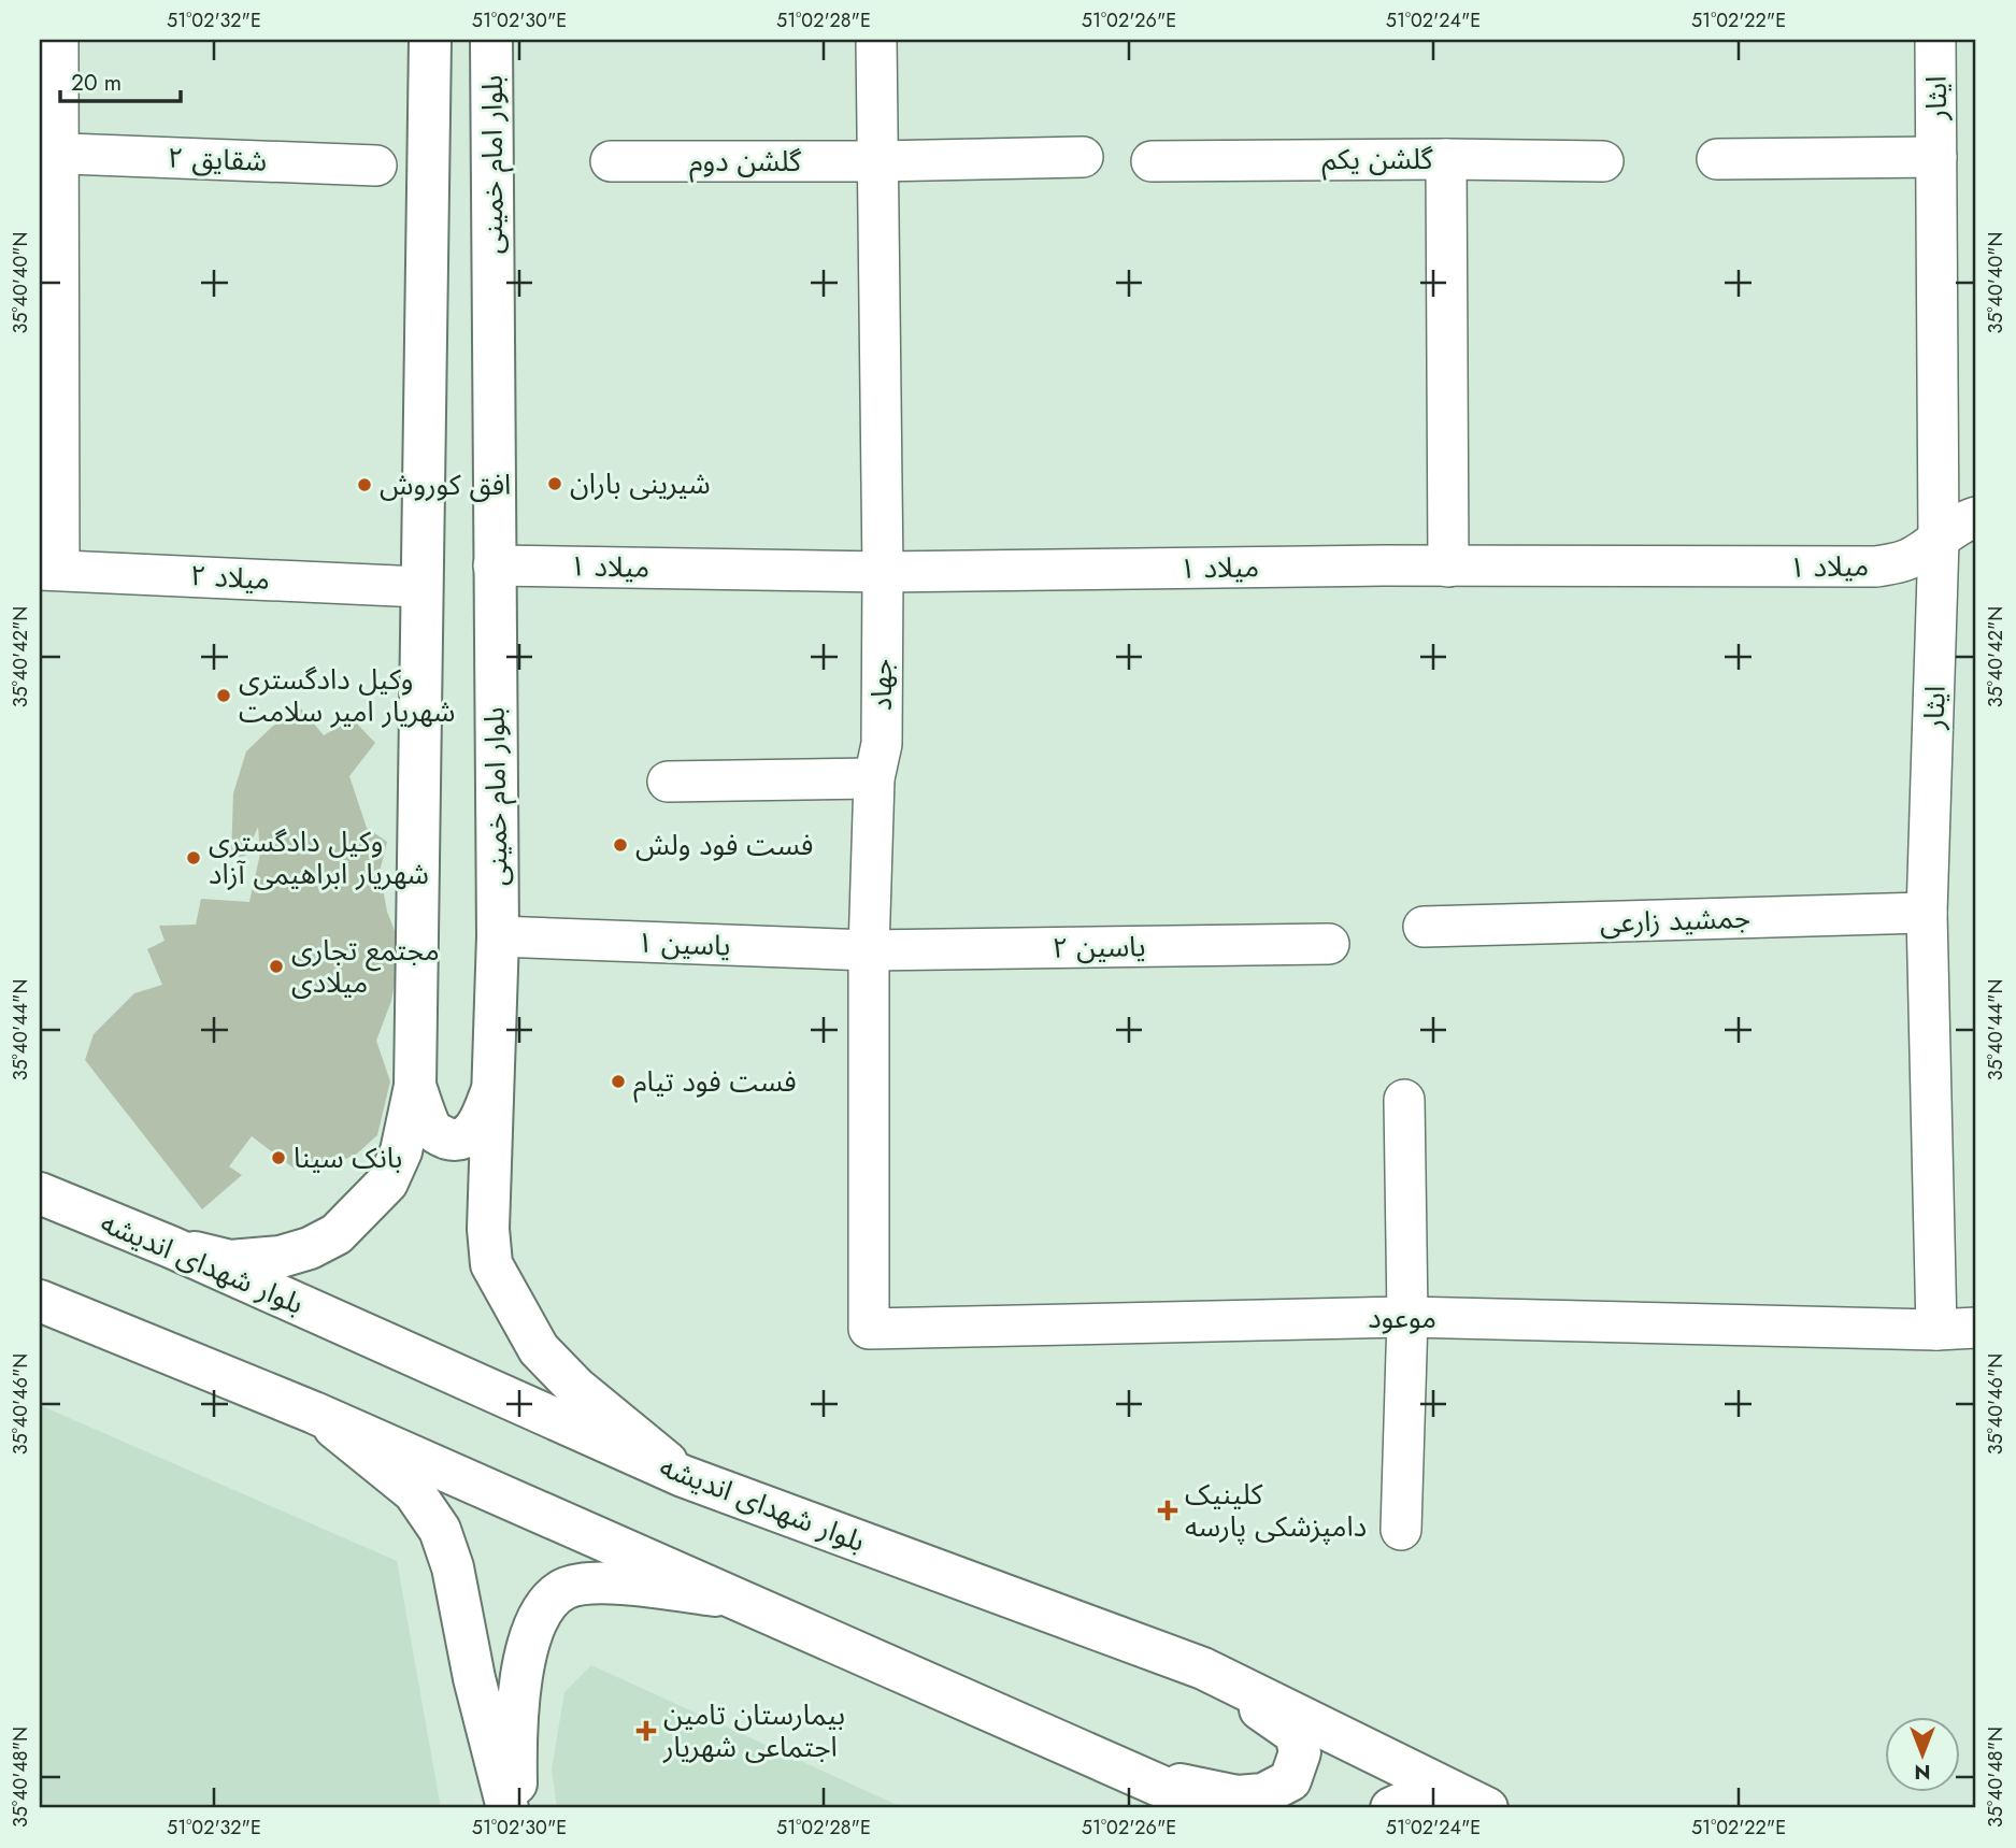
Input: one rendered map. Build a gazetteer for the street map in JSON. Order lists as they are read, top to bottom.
{
  "streets": {
    "street": [
      "ایثار",
      "شقایق ۲",
      "گلشن یکم",
      "گلشن دوم",
      "بلوار امام خمینی",
      "میلاد ۱",
      "میلاد ۲",
      "جهاد",
      "جمشید زارعی",
      "یاسین ۱",
      "یاسین ۲",
      "بلوار شهدای اندیشه",
      "موعود"
    ]
  },
  "crossings": [
    ["ایثار", "میلاد ۱"],
    ["ایثار", "جمشید زارعی"],
    ["ایثار", "موعود"],
    ["گلشن دوم", "جهاد"],
    ["بلوار امام خمینی", "میلاد ۱"],
    ["بلوار امام خمینی", "یاسین ۱"],
    ["بلوار امام خمینی", "بلوار شهدای اندیشه"],
    ["میلاد ۱", "جهاد"],
    ["جهاد", "یاسین ۱"],
    ["جهاد", "یاسین ۲"],
    ["جهاد", "موعود"],
    ["یاسین ۱", "یاسین ۲"]
  ],
  "places": {
    "other": [
      "شیرینی باران",
      "افق کوروش",
      "وکیل دادگستری شهریار امیر سلامت",
      "فست فود ولش",
      "وکیل دادگستری شهریار ابراهیمی آزاد",
      "مجتمع تجاری میلادی",
      "فست فود تیام",
      "بانک سینا"
    ],
    "health": ["کلینیک دامپزشکی پارسه", "بیمارستان تامین اجتماعی شهریار"]
  },
  "scale_bar": "20 m",
  "north": "bottom",
  "coordinates": [
    "51°02'32\"E",
    "51°02'30\"E",
    "51°02'28\"E",
    "51°02'26\"E",
    "51°02'24\"E",
    "51°02'22\"E",
    "35°40'40\"N",
    "35°40'42\"N",
    "35°40'44\"N",
    "35°40'46\"N",
    "35°40'48\"N"
  ]
}
